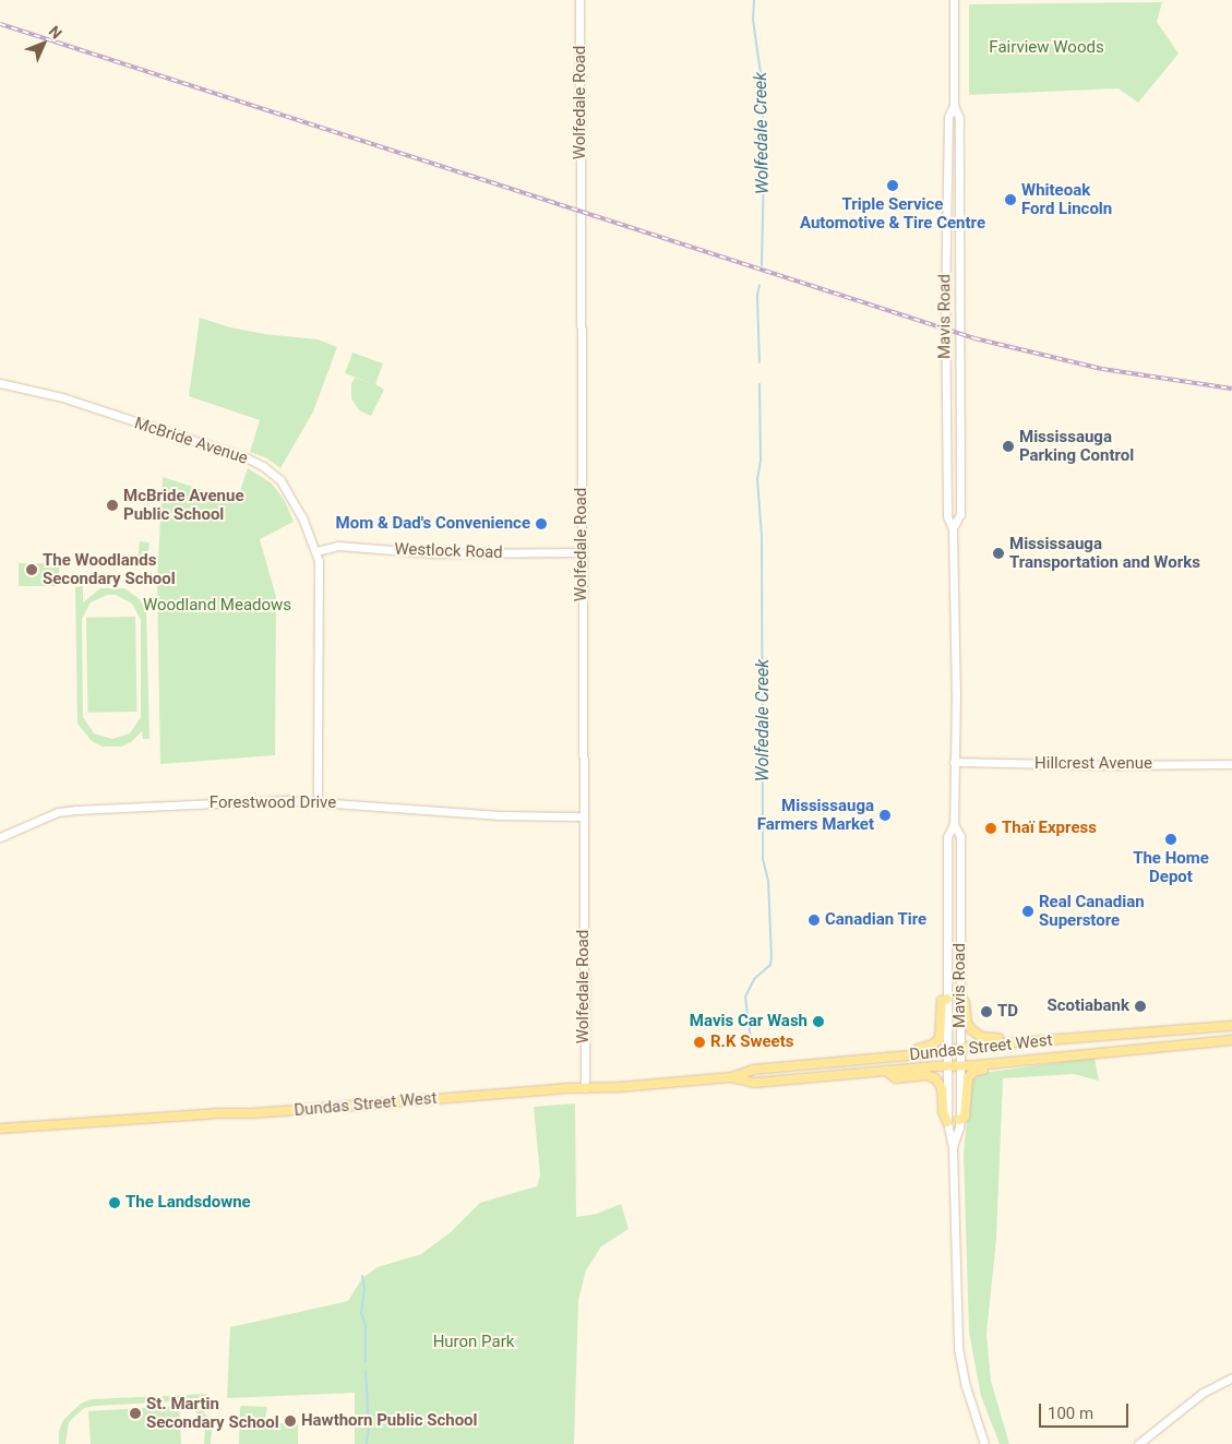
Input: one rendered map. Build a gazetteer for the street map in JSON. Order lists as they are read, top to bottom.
{
  "streets": {
    "main road": ["Dundas Street West"],
    "street": [
      "Wolfedale Road",
      "Mavis Road",
      "McBride Avenue",
      "Westlock Road",
      "Hillcrest Avenue",
      "Forestwood Drive"
    ]
  },
  "crossings": [
    ["Wolfedale Road", "Westlock Road"],
    ["Wolfedale Road", "Forestwood Drive"],
    ["Wolfedale Road", "Dundas Street West"],
    ["Mavis Road", "Hillcrest Avenue"],
    ["Mavis Road", "Dundas Street West"],
    ["McBride Avenue", "Westlock Road"],
    ["McBride Avenue", "Forestwood Drive"]
  ],
  "water": ["Wolfedale Creek"],
  "parks": ["Fairview Woods", "Woodland Meadows", "Huron Park"],
  "places": [
    "Triple Service Automotive & Tire Centre",
    "Whiteoak Ford Lincoln",
    "Mississauga Parking Control",
    "McBride Avenue Public School",
    "Mom & Dad's Convenience",
    "Mississauga Transportation and Works",
    "The Woodlands Secondary School",
    "Mississauga Farmers Market",
    "Thaï Express",
    "The Home Depot",
    "Real Canadian Superstore",
    "Canadian Tire",
    "Scotiabank",
    "TD",
    "Mavis Car Wash",
    "R.K Sweets",
    "The Landsdowne",
    "St. Martin Secondary School",
    "Hawthorn Public School"
  ],
  "scale_bar": "100 m",
  "north": "top right"
}
